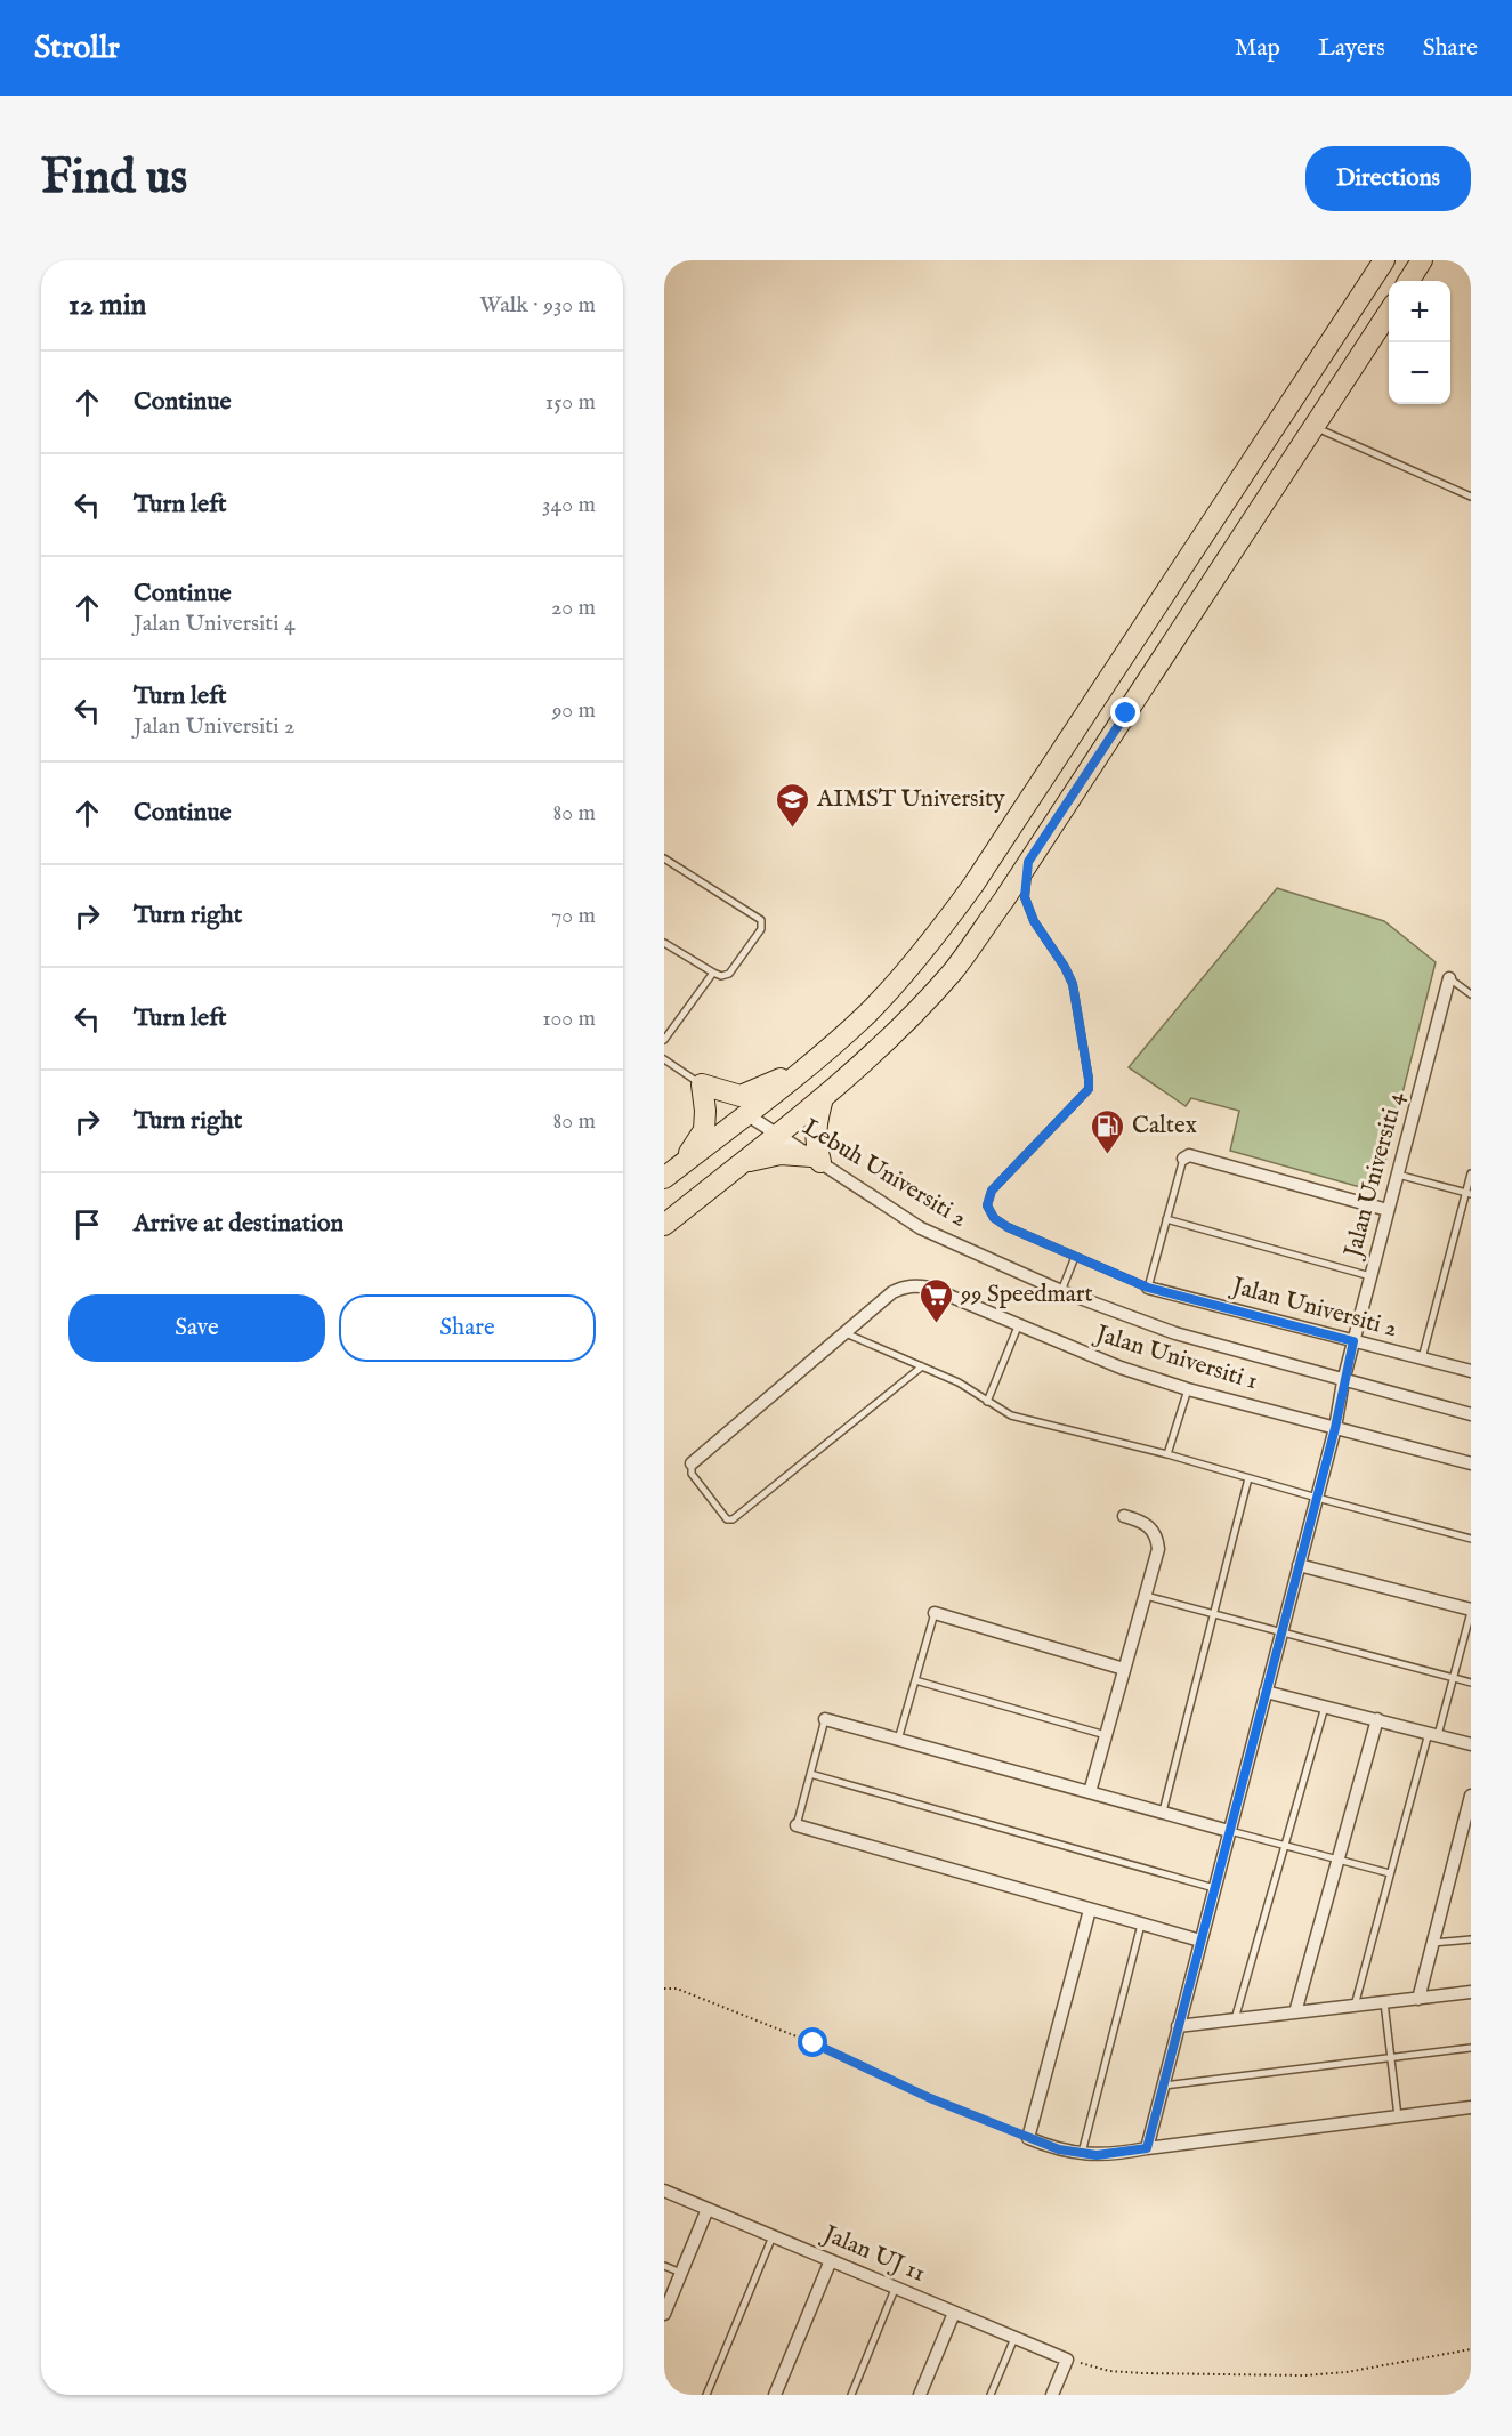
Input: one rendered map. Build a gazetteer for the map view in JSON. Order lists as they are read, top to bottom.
{
  "streets": {
    "street": [
      "Lebuh Universiti 2",
      "Jalan Universiti 4",
      "Jalan Universiti 2",
      "Jalan Universiti 1",
      "Jalan UJ 11"
    ]
  },
  "crossings": [
    ["Lebuh Universiti 2", "Jalan Universiti 4"],
    ["Jalan Universiti 4", "Jalan Universiti 2"],
    ["Jalan Universiti 4", "Jalan Universiti 1"]
  ],
  "places": {
    "school or university": ["AIMST University"],
    "fuel station": ["Caltex"],
    "supermarket": ["99 Speedmart"]
  },
  "page": {
    "header": "Strollr",
    "nav": ["Map", "Layers", "Share"],
    "buttons": [
      "Directions",
      ["Save", "Share"]
    ],
    "title": "Find us",
    "heading": ["12 min", "Walk · 930 m"],
    "map_buttons": ["+", "−"],
    "list": [
      ["Continue", "150 m"],
      ["Turn left", "340 m"],
      ["Continue", "Jalan Universiti 4", "20 m"],
      ["Turn left", "Jalan Universiti 2", "90 m"],
      ["Continue", "80 m"],
      ["Turn right", "70 m"],
      ["Turn left", "100 m"],
      ["Turn right", "80 m"],
      "Arrive at destination"
    ]
  }
}
